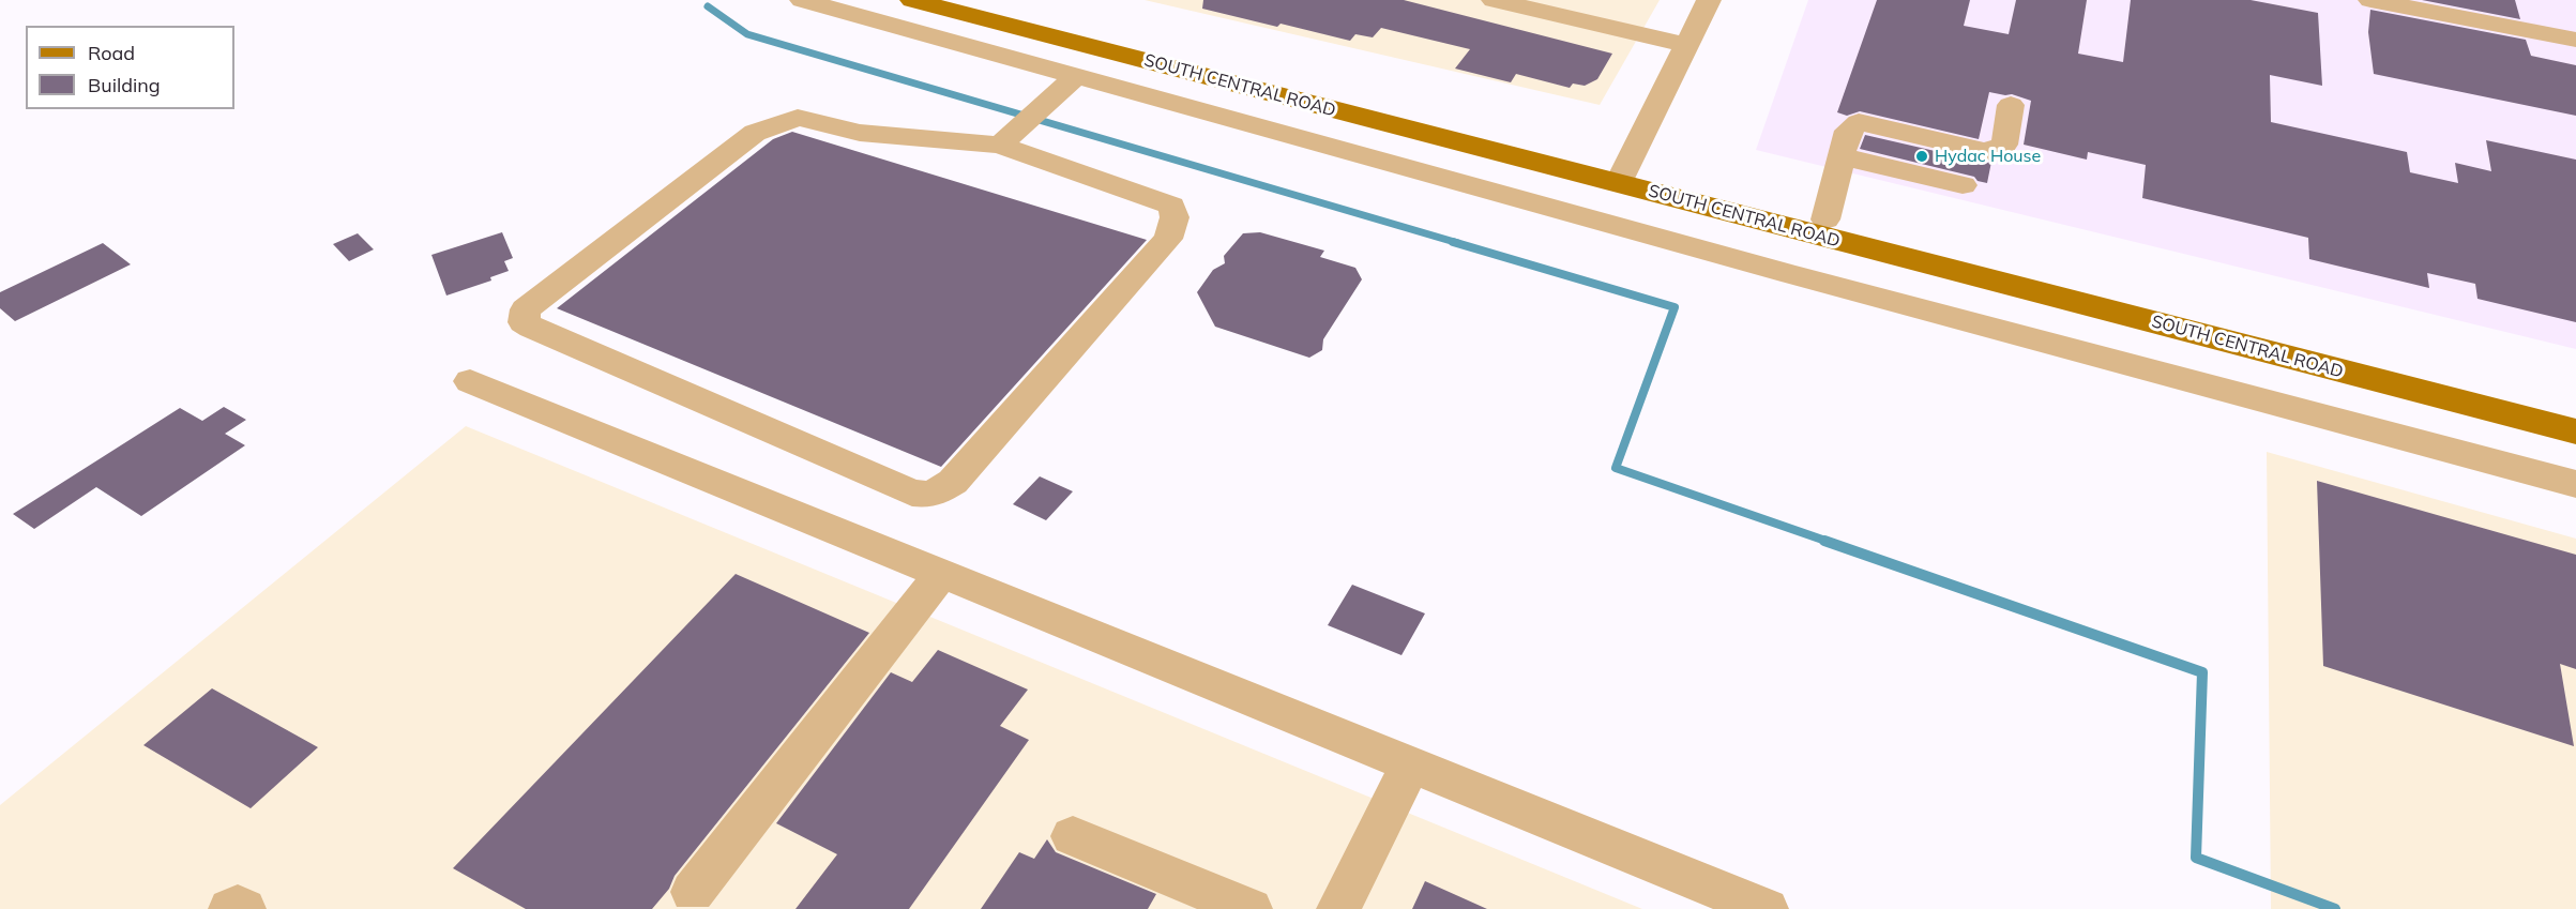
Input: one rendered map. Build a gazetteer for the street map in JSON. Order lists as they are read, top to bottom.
{
  "streets": {
    "main road": ["SOUTH CENTRAL ROAD"]
  },
  "places": ["Hydac House"],
  "legend": ["Road", "Building"]
}
